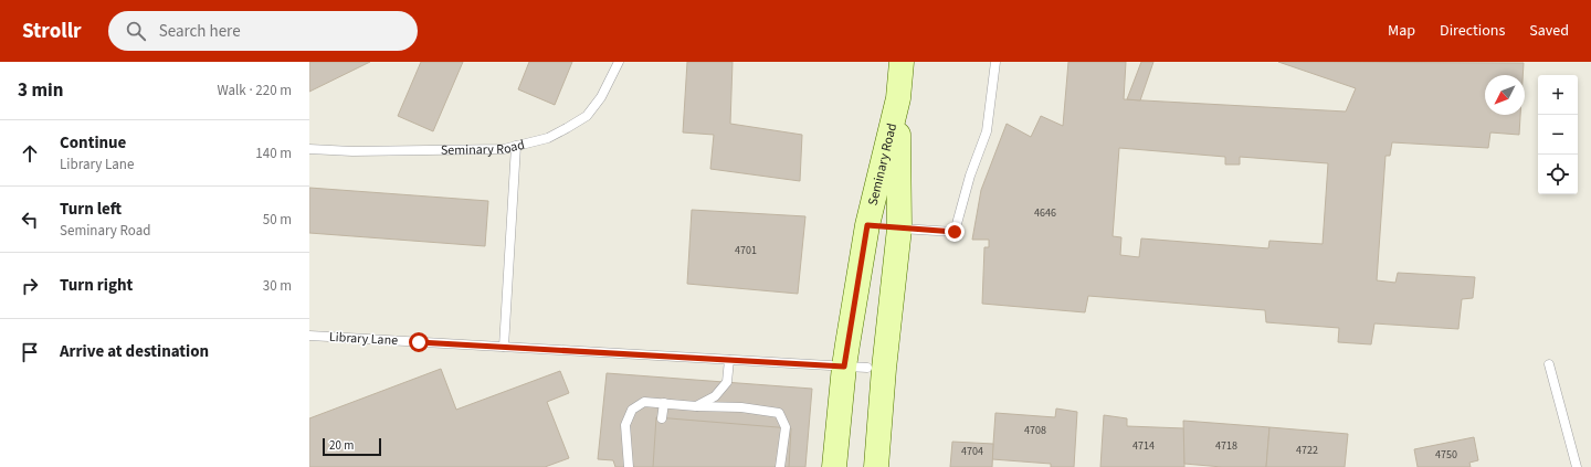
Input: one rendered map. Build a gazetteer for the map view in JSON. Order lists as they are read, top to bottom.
{
  "streets": {
    "main road": ["Seminary Road"],
    "lane": ["Library Lane"]
  },
  "crossings": [
    ["Seminary Road", "Library Lane"]
  ],
  "house_numbers": [
    "4646",
    "4701",
    "4708",
    "4714",
    "4718",
    "4722",
    "4704",
    "4750"
  ],
  "scale_bar": "20 m",
  "north": "bottom left",
  "page": {
    "header": "Strollr",
    "search": "Search here",
    "nav": ["Map", "Directions", "Saved"],
    "heading": ["3 min", "Walk · 220 m"],
    "map_buttons": ["+", "−"],
    "list": [
      ["Continue", "Library Lane", "140 m"],
      ["Turn left", "Seminary Road", "50 m"],
      ["Turn right", "30 m"],
      "Arrive at destination"
    ],
    "scale": "20 m"
  }
}
